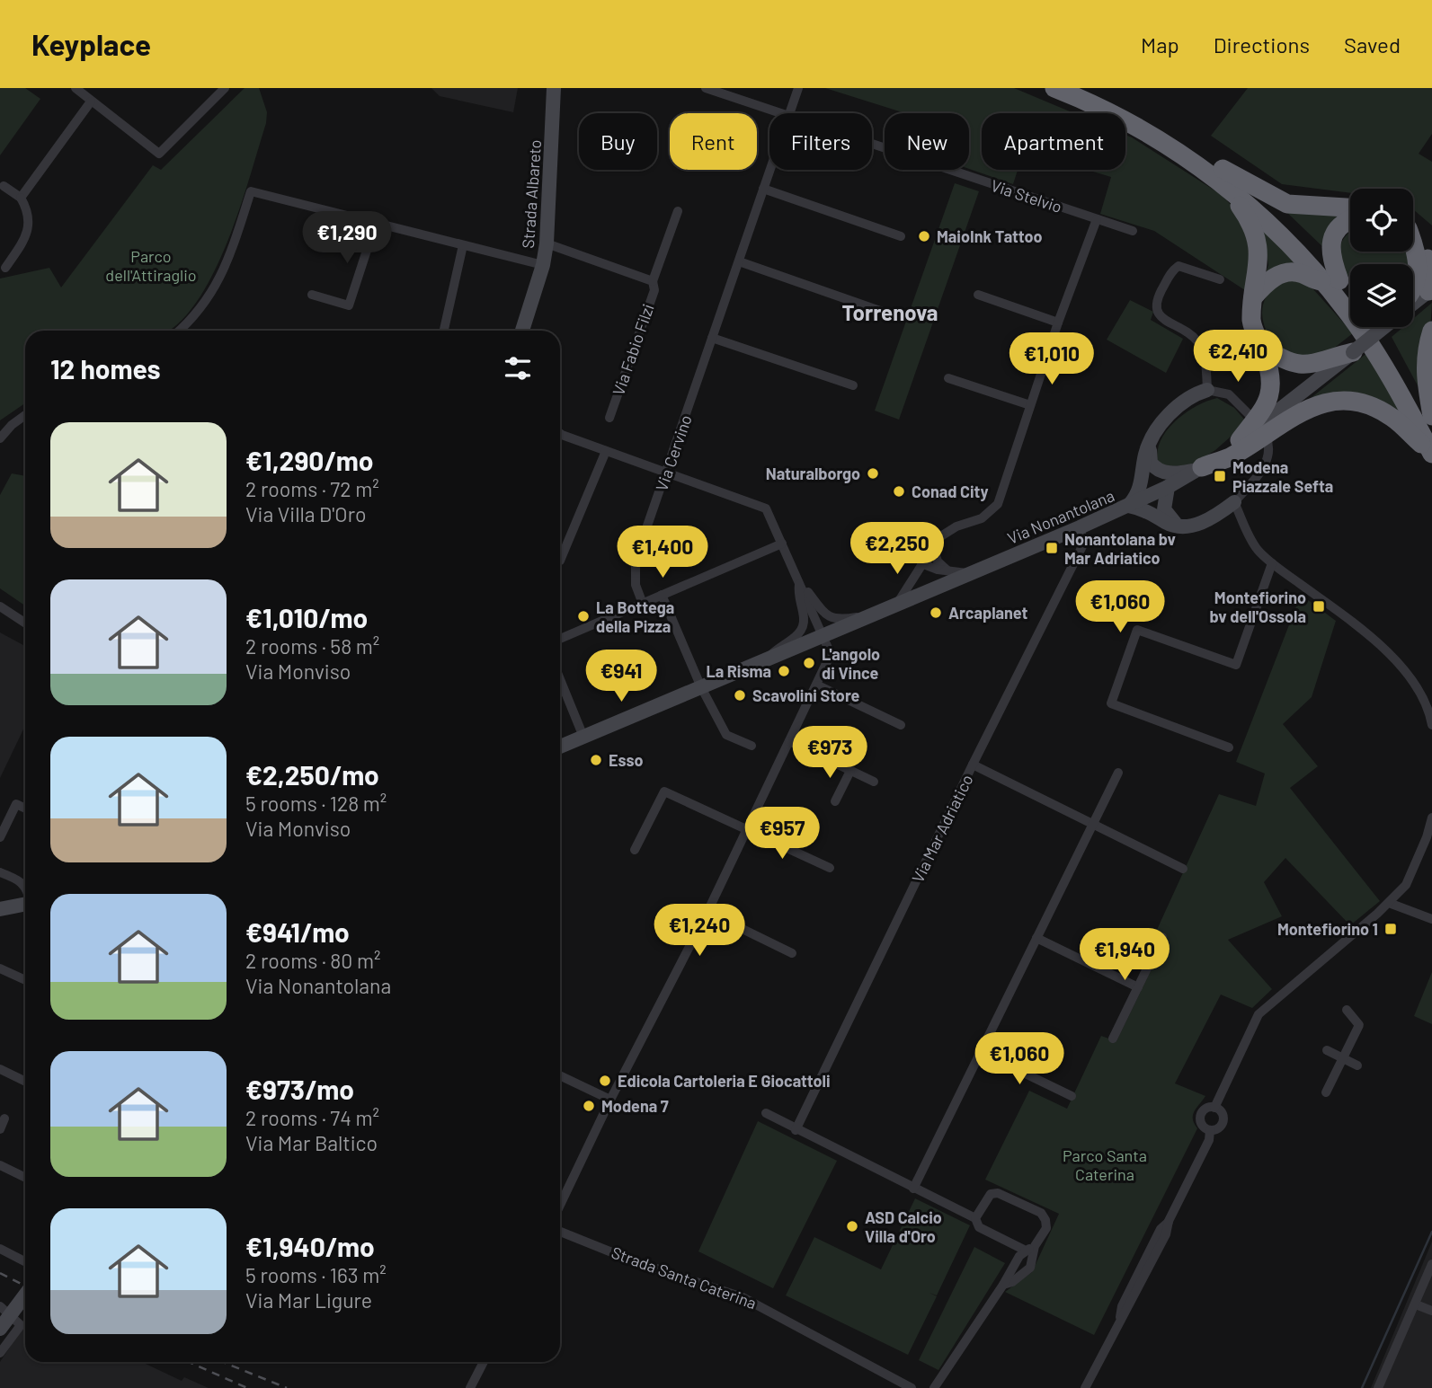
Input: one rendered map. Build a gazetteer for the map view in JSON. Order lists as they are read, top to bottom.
{
  "streets": {
    "main road": ["Strada Albareto", "Via Nonantolana"],
    "street": [
      "Via Stelvio",
      "Via Fabio Filzi",
      "Via Cervino",
      "Via Mar Adriatico",
      "Strada Santa Caterina"
    ]
  },
  "crossings": [
    ["Strada Albareto", "Via Fabio Filzi"],
    ["Via Nonantolana", "Via Mar Adriatico"]
  ],
  "districts": ["Torrenova"],
  "parks": ["Parco dell'Attiraglio", "Parco Santa Caterina"],
  "places": {
    "other": [
      "MaioInk Tattoo",
      "Naturalborgo",
      "Conad City",
      "Arcaplanet",
      "La Bottega della Pizza",
      "L'angolo di Vince",
      "La Risma",
      "Scavolini Store",
      "Esso",
      "Edicola Cartoleria E Giocattoli",
      "Modena 7",
      "ASD Calcio Villa d'Oro"
    ],
    "transit": [
      "Modena Piazzale Sefta",
      "Nonantolana bv Mar Adriatico",
      "Montefiorino bv dell'Ossola",
      "Montefiorino 1"
    ]
  },
  "page": {
    "header": "Keyplace",
    "nav": ["Map", "Directions", "Saved"],
    "chip": [
      "Buy",
      "Rent",
      "Filters",
      "New",
      "Apartment"
    ],
    "price": [
      "€1,290",
      "€2,410",
      "€1,010",
      "€2,250",
      "€1,400",
      "€1,060",
      "€941",
      "€973",
      "€957",
      "€1,240",
      "€1,940",
      "€1,060"
    ],
    "heading": "12 homes",
    "list": [
      {
        "name": "€1,290/mo",
        "note": "2 rooms · 72 m² · Via Villa D'Oro"
      },
      {
        "name": "€1,010/mo",
        "note": "2 rooms · 58 m² · Via Monviso"
      },
      {
        "name": "€2,250/mo",
        "note": "5 rooms · 128 m² · Via Monviso"
      },
      {
        "name": "€941/mo",
        "note": "2 rooms · 80 m² · Via Nonantolana"
      },
      {
        "name": "€973/mo",
        "note": "2 rooms · 74 m² · Via Mar Baltico"
      },
      {
        "name": "€1,940/mo",
        "note": "5 rooms · 163 m² · Via Mar Ligure"
      }
    ]
  }
}
